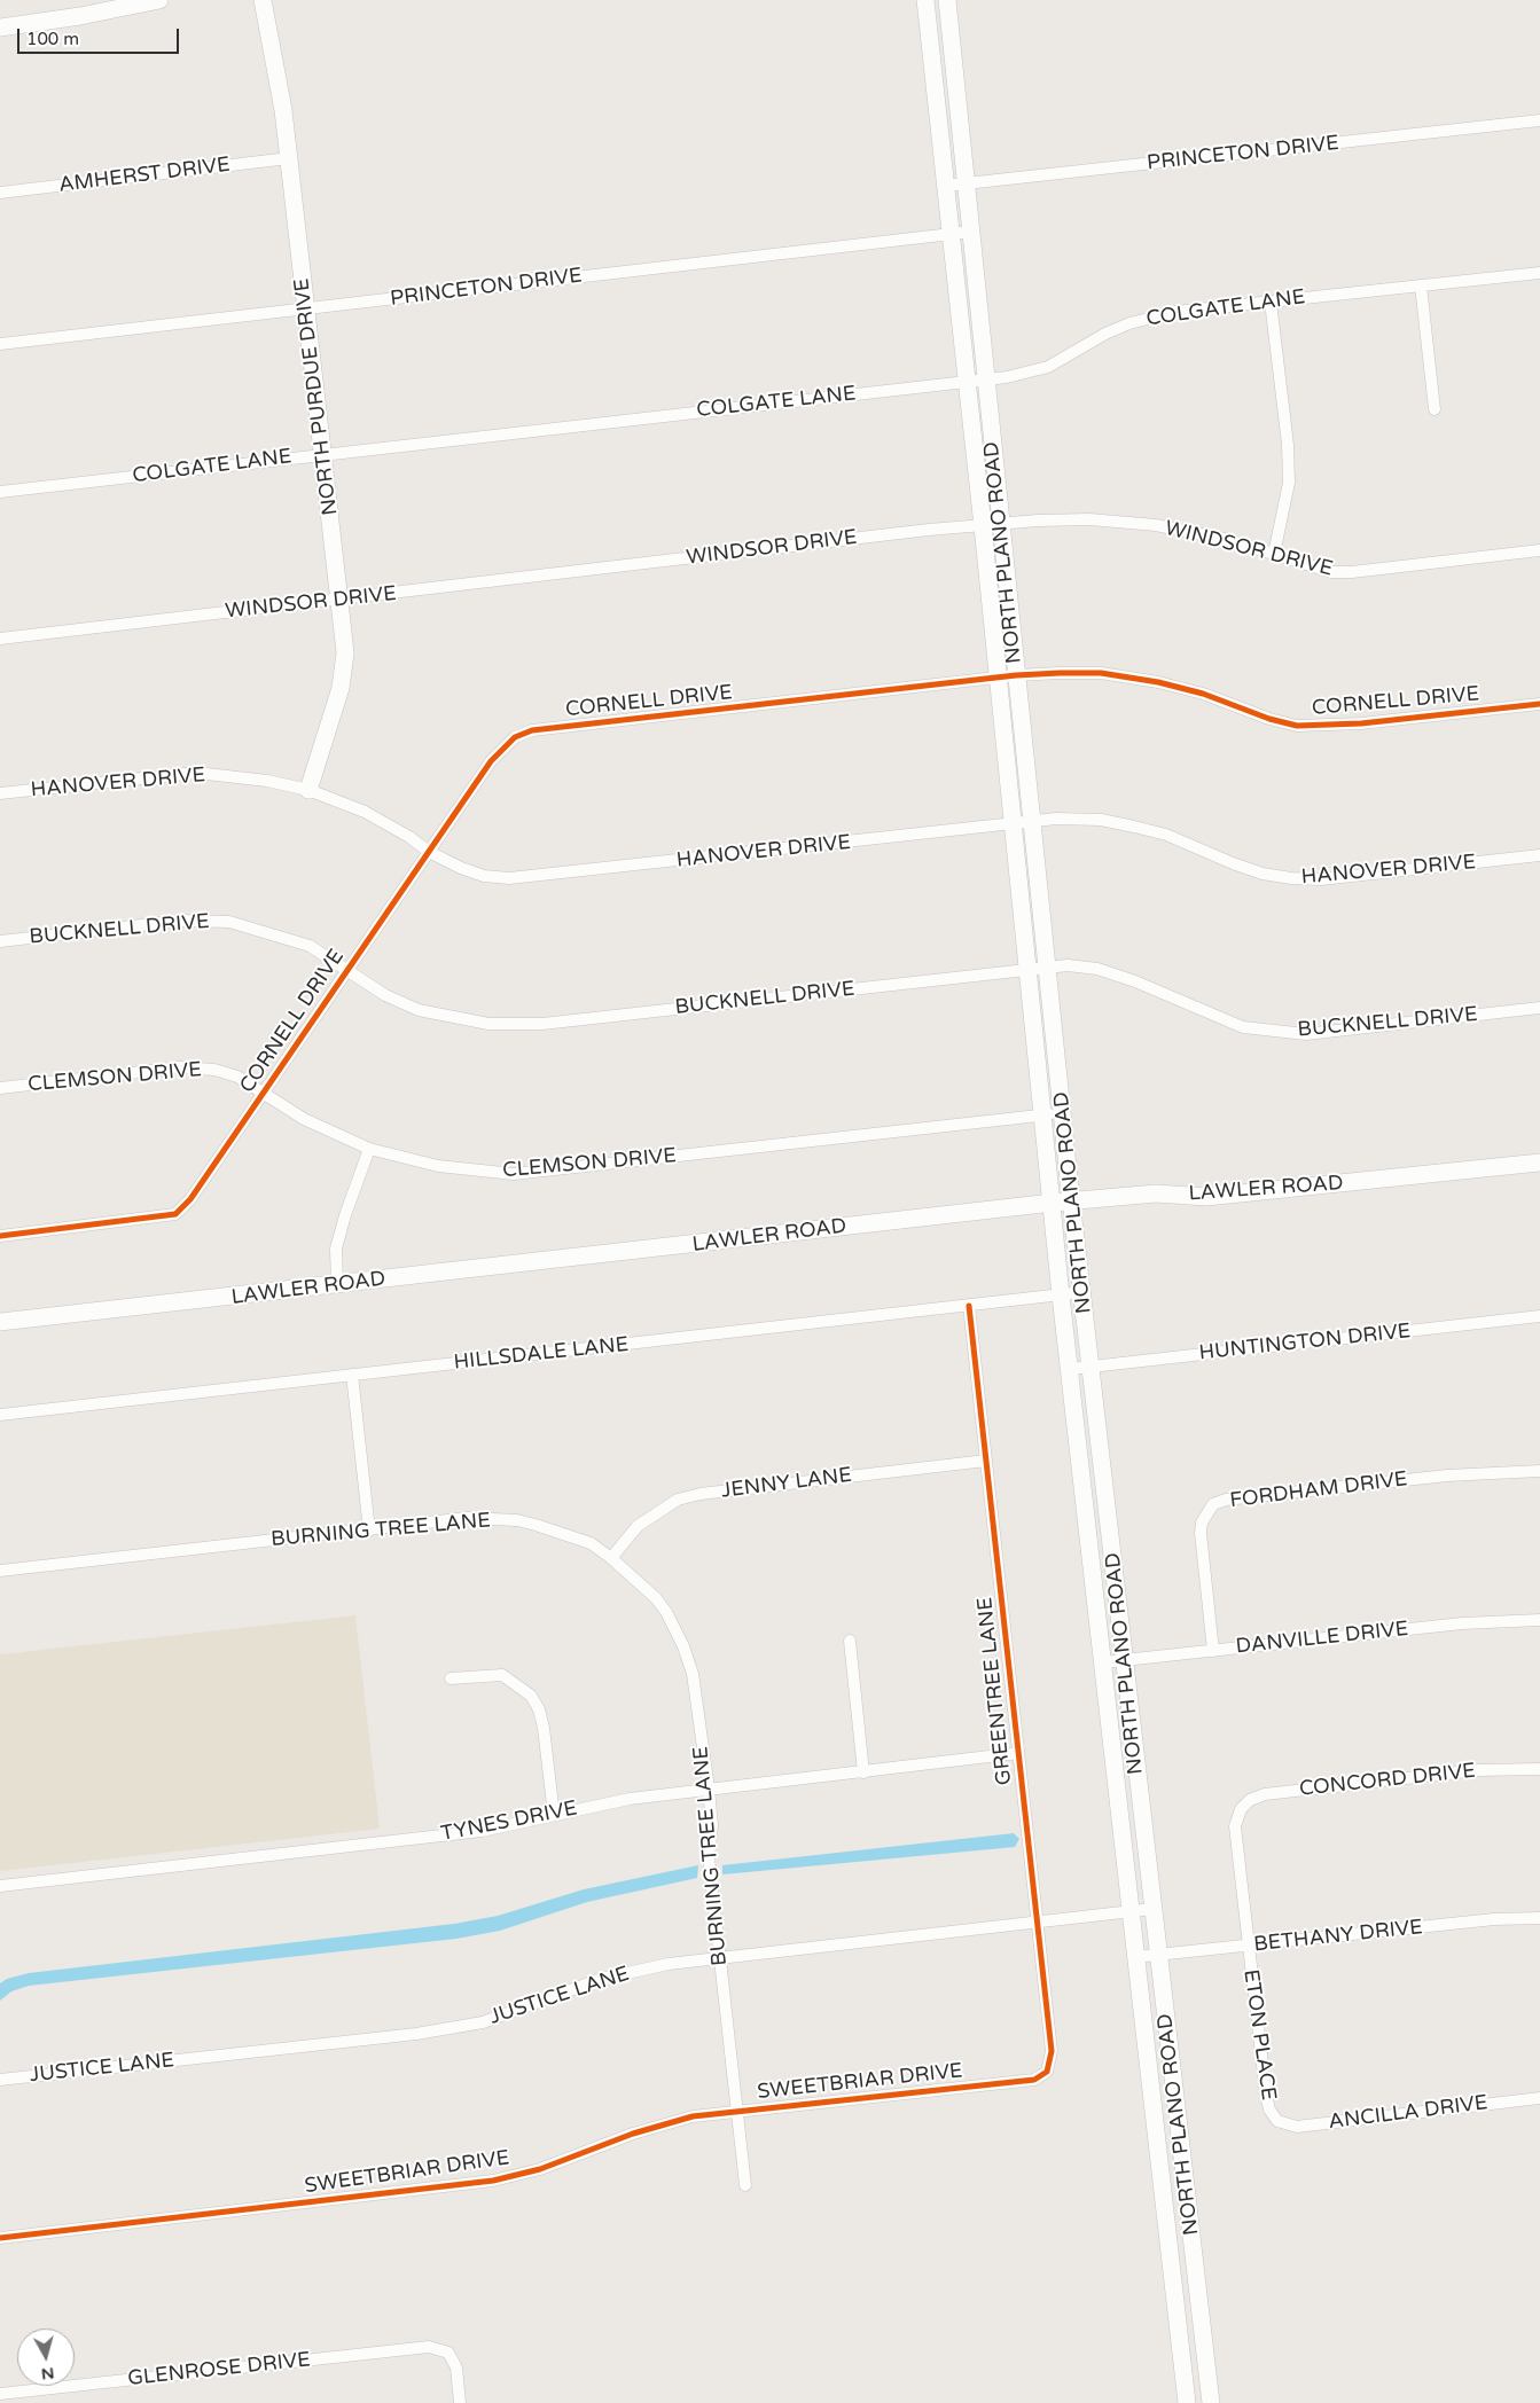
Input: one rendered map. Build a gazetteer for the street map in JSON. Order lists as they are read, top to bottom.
{
  "streets": {
    "main road": ["NORTH PURDUE DRIVE", "NORTH PLANO ROAD", "LAWLER ROAD"],
    "street": [
      "PRINCETON DRIVE",
      "AMHERST DRIVE",
      "COLGATE LANE",
      "WINDSOR DRIVE",
      "CORNELL DRIVE",
      "HANOVER DRIVE",
      "BUCKNELL DRIVE",
      "CLEMSON DRIVE",
      "HUNTINGTON DRIVE",
      "HILLSDALE LANE",
      "JENNY LANE",
      "FORDHAM DRIVE",
      "BURNING TREE LANE",
      "DANVILLE DRIVE",
      "GREENTREE LANE",
      "CONCORD DRIVE",
      "TYNES DRIVE",
      "BETHANY DRIVE",
      "JUSTICE LANE",
      "ETON PLACE",
      "SWEETBRIAR DRIVE",
      "ANCILLA DRIVE",
      "GLENROSE DRIVE"
    ]
  },
  "crossings": [
    ["PRINCETON DRIVE", "NORTH PURDUE DRIVE"],
    ["PRINCETON DRIVE", "NORTH PLANO ROAD"],
    ["AMHERST DRIVE", "NORTH PURDUE DRIVE"],
    ["COLGATE LANE", "NORTH PURDUE DRIVE"],
    ["COLGATE LANE", "NORTH PLANO ROAD"],
    ["NORTH PURDUE DRIVE", "WINDSOR DRIVE"],
    ["NORTH PURDUE DRIVE", "HANOVER DRIVE"],
    ["WINDSOR DRIVE", "NORTH PLANO ROAD"],
    ["NORTH PLANO ROAD", "CORNELL DRIVE"],
    ["NORTH PLANO ROAD", "HANOVER DRIVE"],
    ["NORTH PLANO ROAD", "BUCKNELL DRIVE"],
    ["NORTH PLANO ROAD", "CLEMSON DRIVE"],
    ["NORTH PLANO ROAD", "LAWLER ROAD"],
    ["NORTH PLANO ROAD", "HUNTINGTON DRIVE"],
    ["NORTH PLANO ROAD", "HILLSDALE LANE"],
    ["NORTH PLANO ROAD", "DANVILLE DRIVE"],
    ["NORTH PLANO ROAD", "BETHANY DRIVE"],
    ["NORTH PLANO ROAD", "JUSTICE LANE"],
    ["CORNELL DRIVE", "HANOVER DRIVE"],
    ["CORNELL DRIVE", "BUCKNELL DRIVE"],
    ["CORNELL DRIVE", "CLEMSON DRIVE"],
    ["HILLSDALE LANE", "GREENTREE LANE"],
    ["JENNY LANE", "BURNING TREE LANE"],
    ["JENNY LANE", "GREENTREE LANE"],
    ["FORDHAM DRIVE", "DANVILLE DRIVE"],
    ["BURNING TREE LANE", "TYNES DRIVE"],
    ["BURNING TREE LANE", "JUSTICE LANE"],
    ["BURNING TREE LANE", "SWEETBRIAR DRIVE"],
    ["GREENTREE LANE", "TYNES DRIVE"],
    ["GREENTREE LANE", "JUSTICE LANE"],
    ["GREENTREE LANE", "SWEETBRIAR DRIVE"],
    ["CONCORD DRIVE", "ETON PLACE"],
    ["BETHANY DRIVE", "ETON PLACE"],
    ["ETON PLACE", "ANCILLA DRIVE"]
  ],
  "scale_bar": "100 m",
  "north": "bottom"
}
